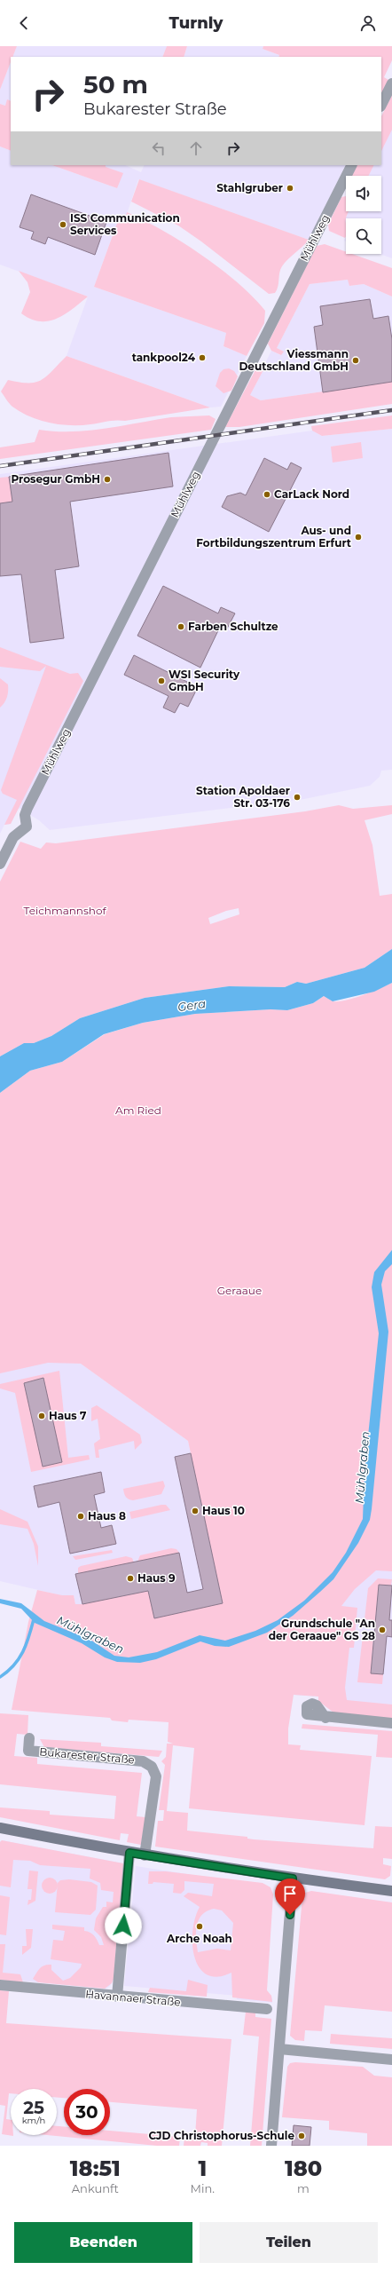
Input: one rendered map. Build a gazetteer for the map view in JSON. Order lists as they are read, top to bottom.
{
  "streets": {
    "street": ["Mühlweg", "Bukarester Straße", "Havannaer Straße"]
  },
  "water": ["Gera", "Mühlgraben"],
  "parks": ["Teichmannshof", "Am Ried", "Geraaue"],
  "places": [
    "Stahlgruber",
    "ISS Communication Services",
    "tankpool24",
    "Viessmann Deutschland GmbH",
    "Prosegur GmbH",
    "CarLack Nord",
    "Aus- und Fortbildungszentrum Erfurt",
    "Farben Schultze",
    "WSI Security GmbH",
    "Station Apoldaer Str. 03-176",
    "Haus 7",
    "Haus 10",
    "Haus 8",
    "Haus 9",
    "Grundschule \"An der Geraaue\" GS 28",
    "Arche Noah",
    "CJD Christophorus-Schule"
  ],
  "page": {
    "header": "Turnly",
    "turn": ["50 m", "Bukarester Straße"],
    "speed": "25 km/h",
    "limit": "30",
    "eta": [
      "18:51",
      "Ankunft",
      "1",
      "Min.",
      "180",
      "m"
    ],
    "buttons": ["Beenden", "Teilen"]
  }
}
